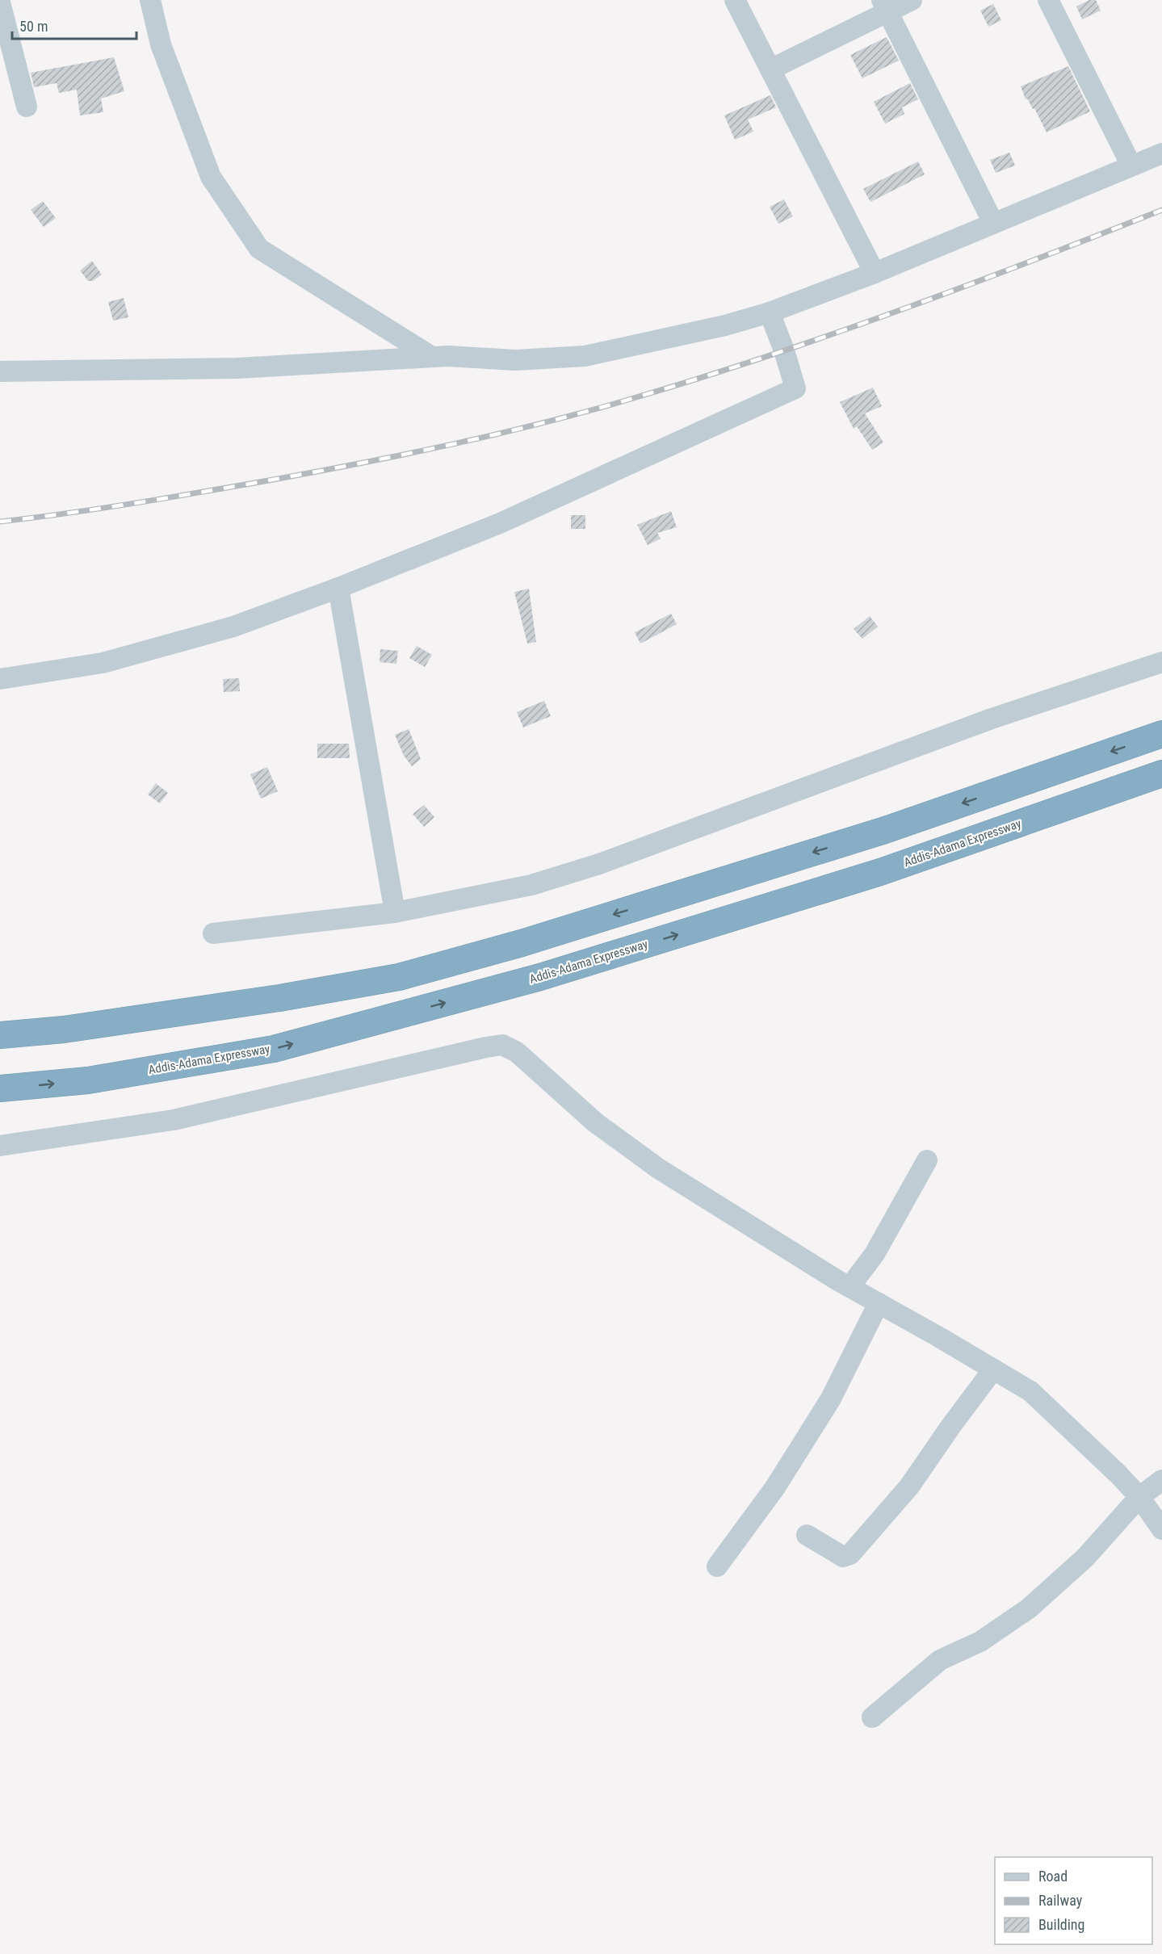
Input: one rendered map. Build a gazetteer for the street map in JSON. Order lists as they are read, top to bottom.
{
  "streets": {
    "highway": ["Addis-Adama Expressway"]
  },
  "legend": ["Road", "Railway", "Building"],
  "scale_bar": "50 m"
}
